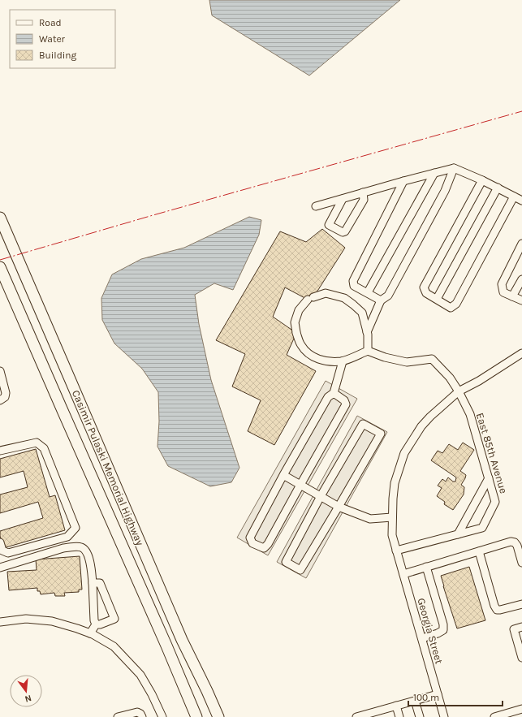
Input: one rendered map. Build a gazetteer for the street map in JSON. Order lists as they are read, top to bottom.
{
  "streets": {
    "highway": ["Casimir Pulaski Memorial Highway"],
    "street": ["East 85th Avenue", "Georgia Street"]
  },
  "crossings": [
    ["East 85th Avenue", "Georgia Street"]
  ],
  "legend": ["Road", "Water", "Building"],
  "scale_bar": "100 m",
  "north": "bottom"
}
